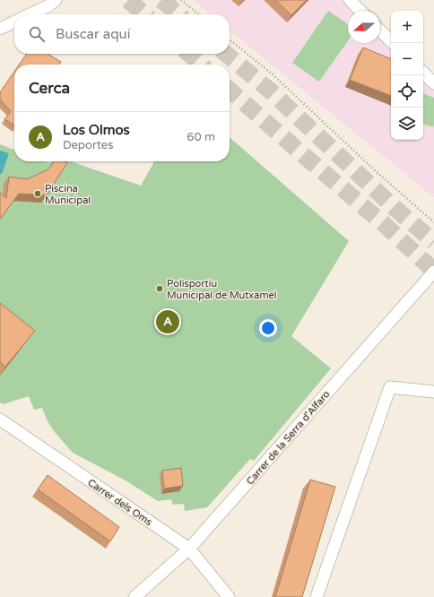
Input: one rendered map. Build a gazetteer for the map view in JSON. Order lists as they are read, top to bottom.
{
  "streets": {
    "street": ["Carrer de la Serra d'Alfaro", "Carrer dels Oms"]
  },
  "crossings": [
    ["Carrer de la Serra d'Alfaro", "Carrer dels Oms"]
  ],
  "places": ["Piscina Municipal", "Polisportiu Municipal de Mutxamel"],
  "north": "left",
  "page": {
    "map_buttons": ["+", "−"],
    "search": "Buscar aquí",
    "heading": "Cerca",
    "list": [
      {
        "mark": "A",
        "name": "Los Olmos",
        "note": "Deportes",
        "value": "60 m"
      }
    ],
    "pins": "A"
  }
}
